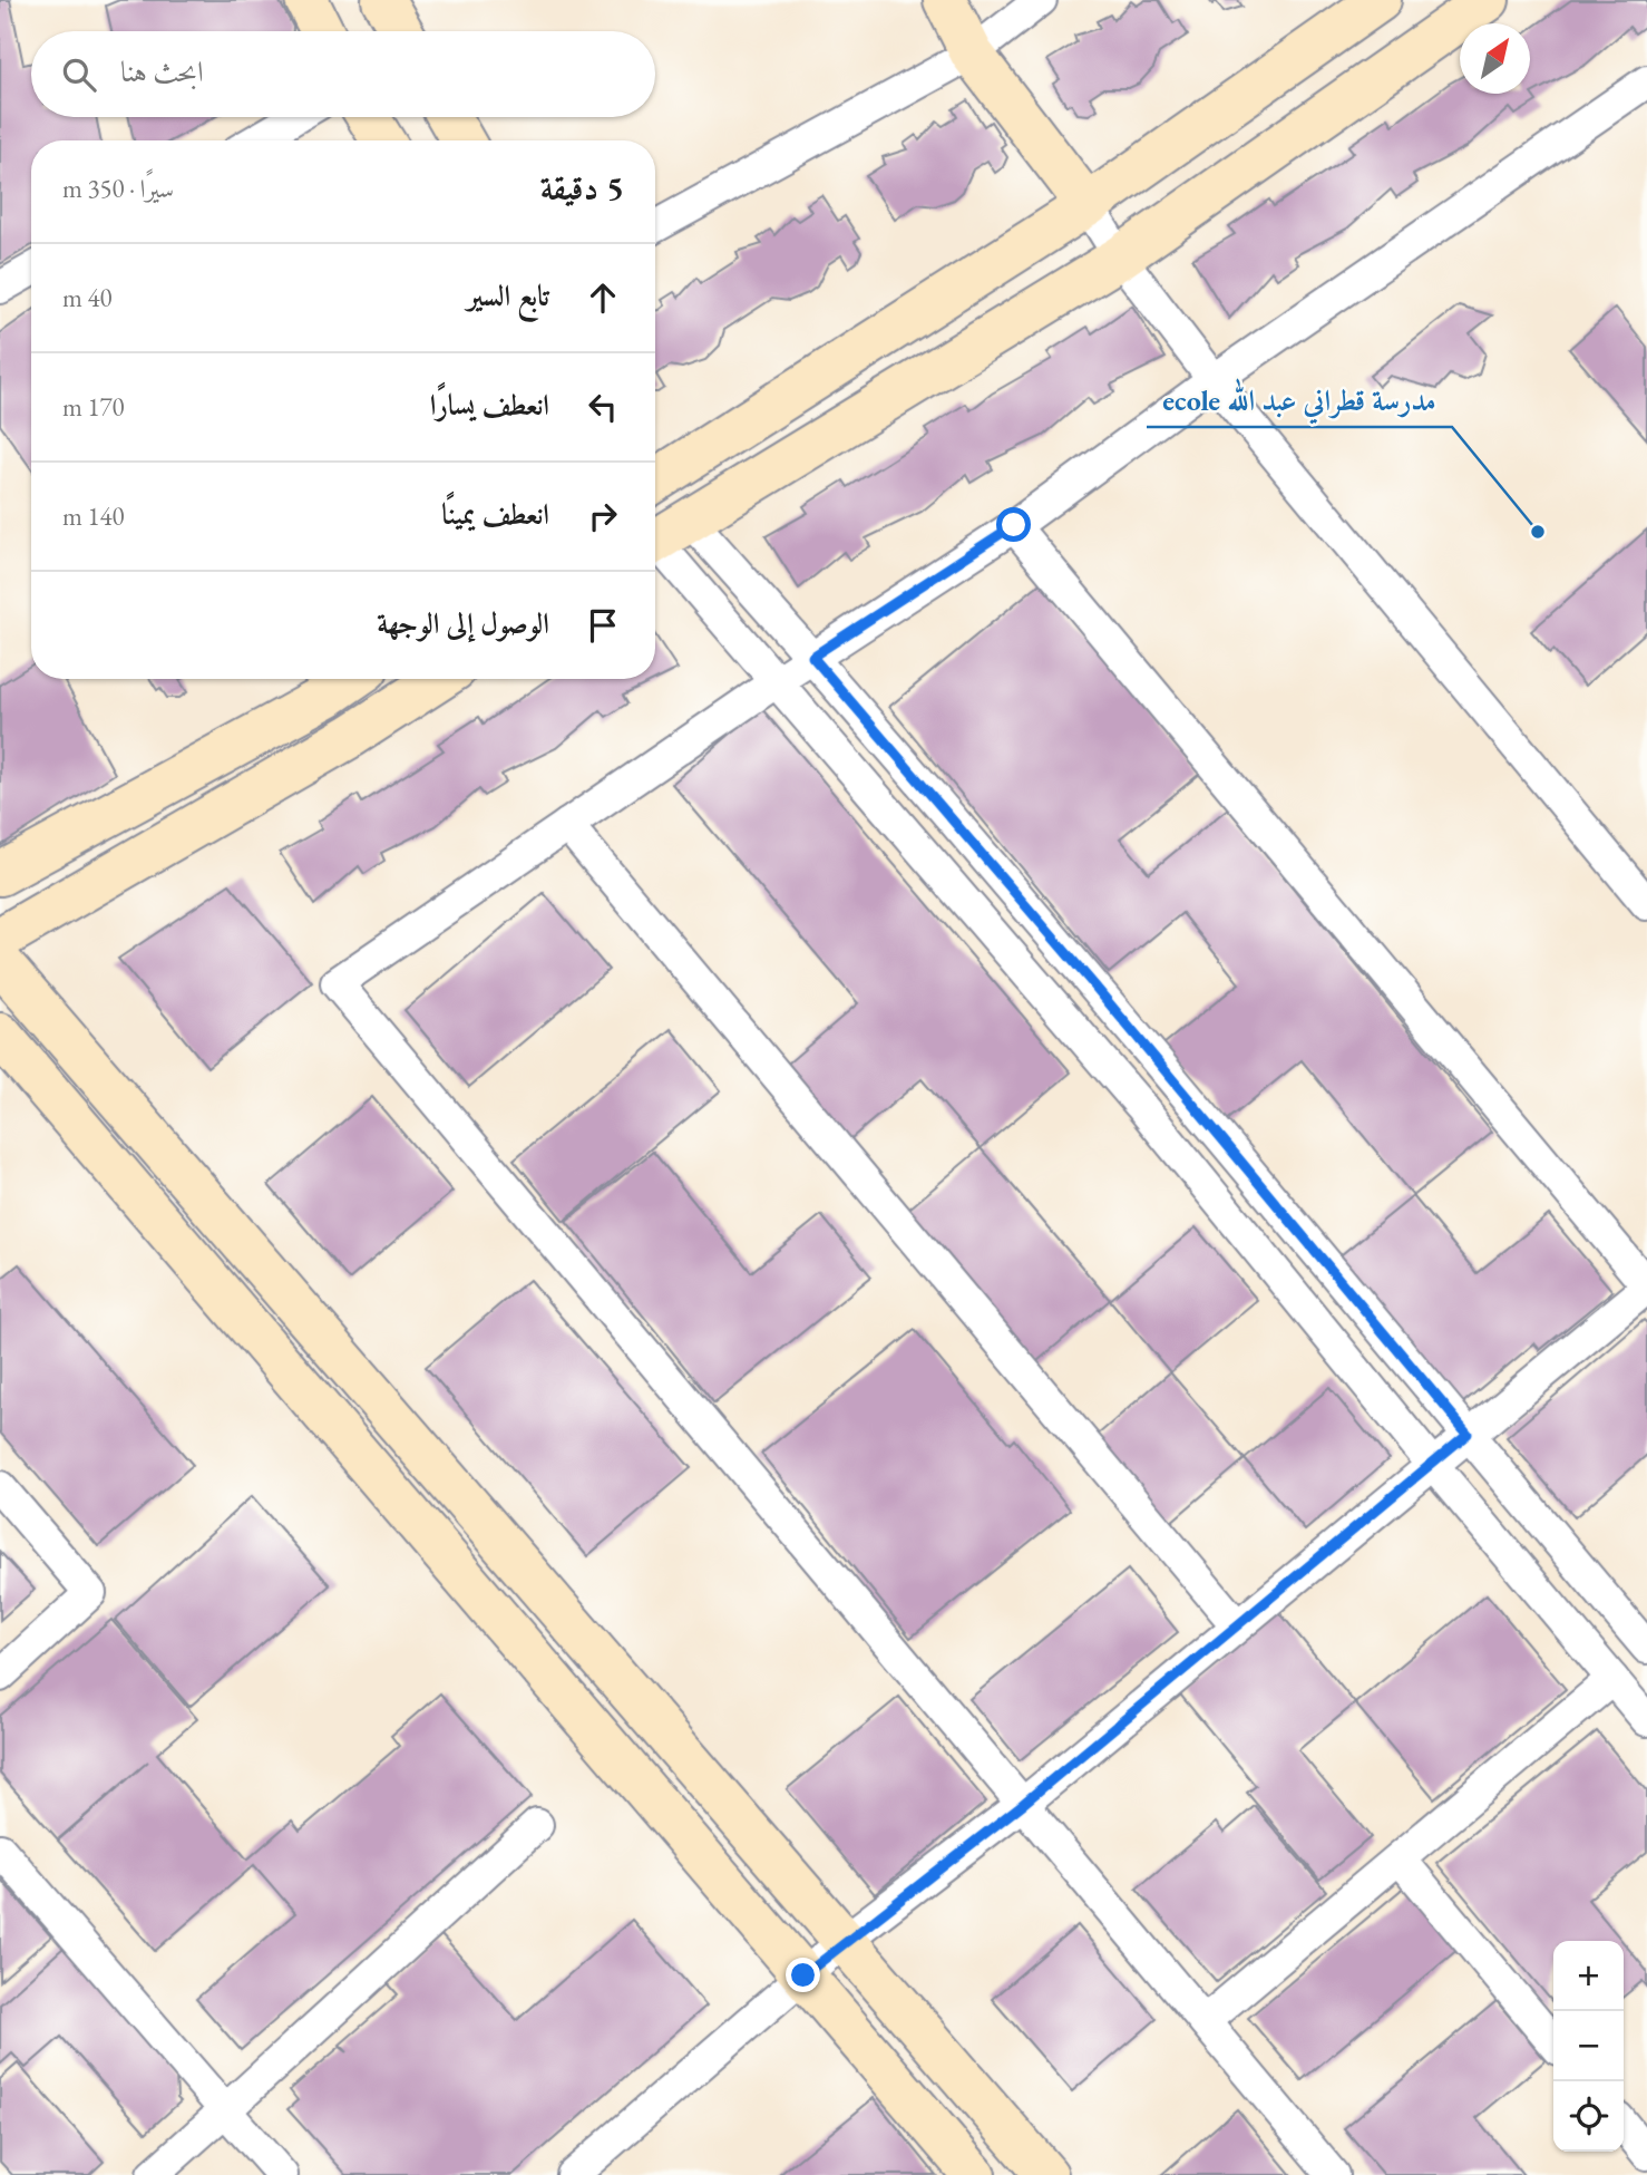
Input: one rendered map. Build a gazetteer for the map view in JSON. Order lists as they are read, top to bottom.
{
  "places": ["ecole مدرسة قطراني عبد الله"],
  "north": "top right",
  "page": {
    "search": "ابحث هنا",
    "heading": ["5 دقيقة", "سيرًا · 350 m"],
    "list": [
      ["تابع السير", "40 m"],
      ["انعطف يسارًا", "170 m"],
      ["انعطف يمينًا", "140 m"],
      "الوصول إلى الوجهة"
    ],
    "map_buttons": ["+", "−"]
  }
}
